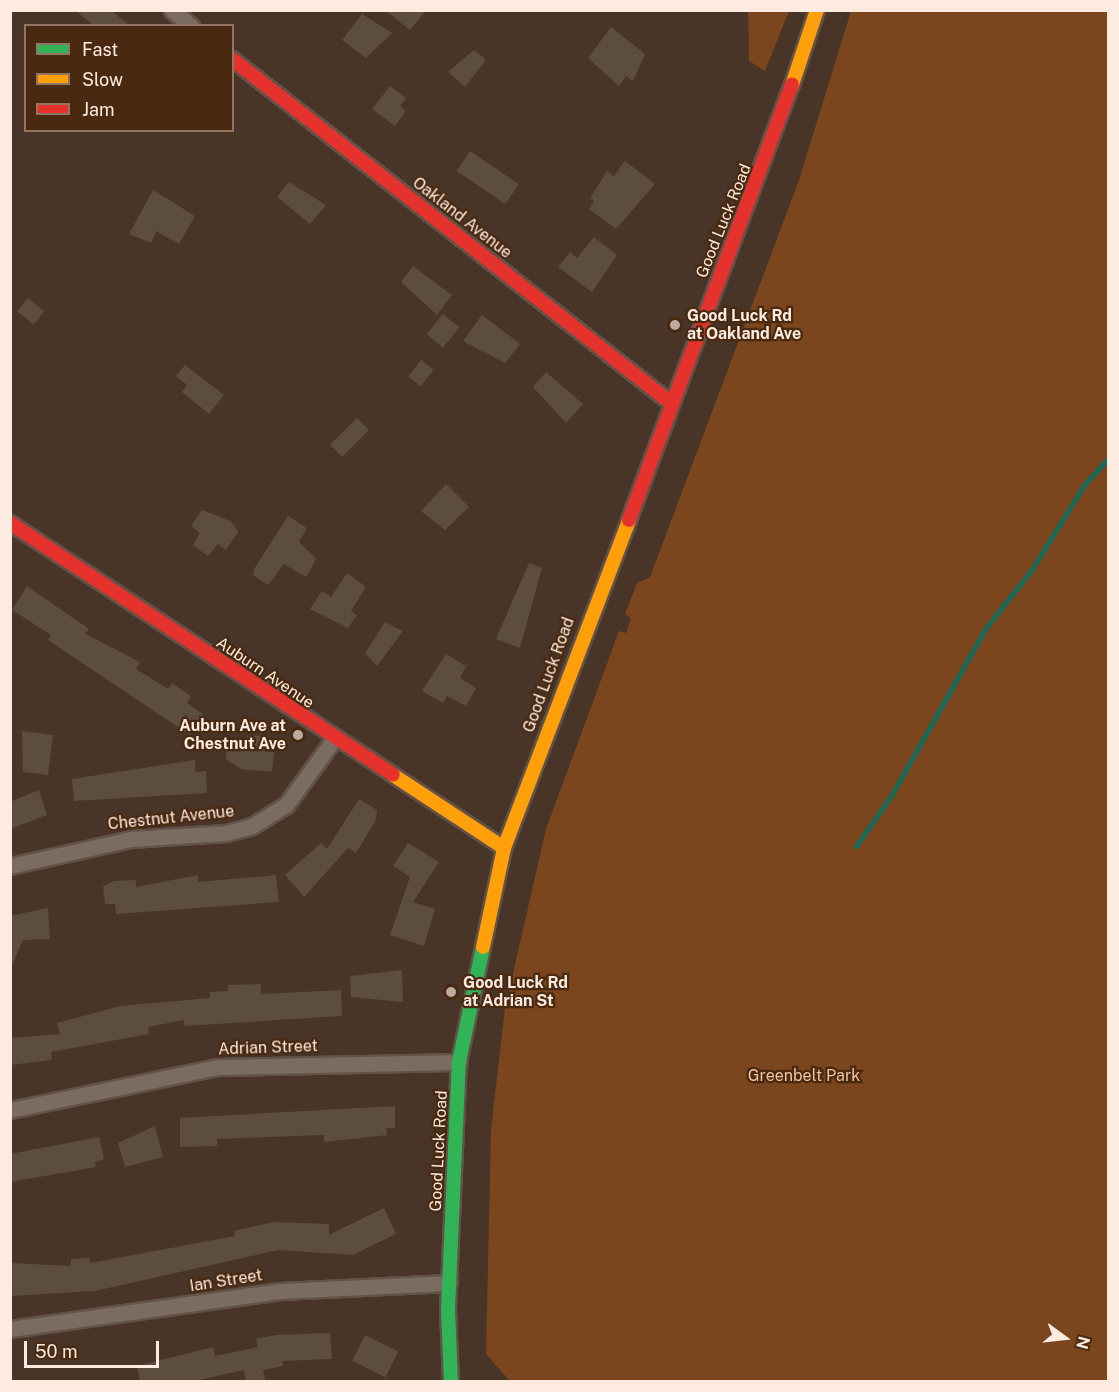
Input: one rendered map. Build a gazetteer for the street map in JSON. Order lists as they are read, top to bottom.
{
  "streets": {
    "main road": ["Oakland Avenue", "Good Luck Road", "Auburn Avenue"],
    "street": ["Chestnut Avenue", "Adrian Street", "Ian Street"]
  },
  "crossings": [
    ["Oakland Avenue", "Good Luck Road"],
    ["Good Luck Road", "Auburn Avenue"],
    ["Good Luck Road", "Adrian Street"],
    ["Good Luck Road", "Ian Street"],
    ["Auburn Avenue", "Chestnut Avenue"]
  ],
  "parks": ["Greenbelt Park"],
  "places": ["Good Luck Rd at Oakland Ave", "Auburn Ave at Chestnut Ave", "Good Luck Rd at Adrian St"],
  "legend": ["Fast", "Slow", "Jam"],
  "scale_bar": "50 m",
  "north": "right"
}
